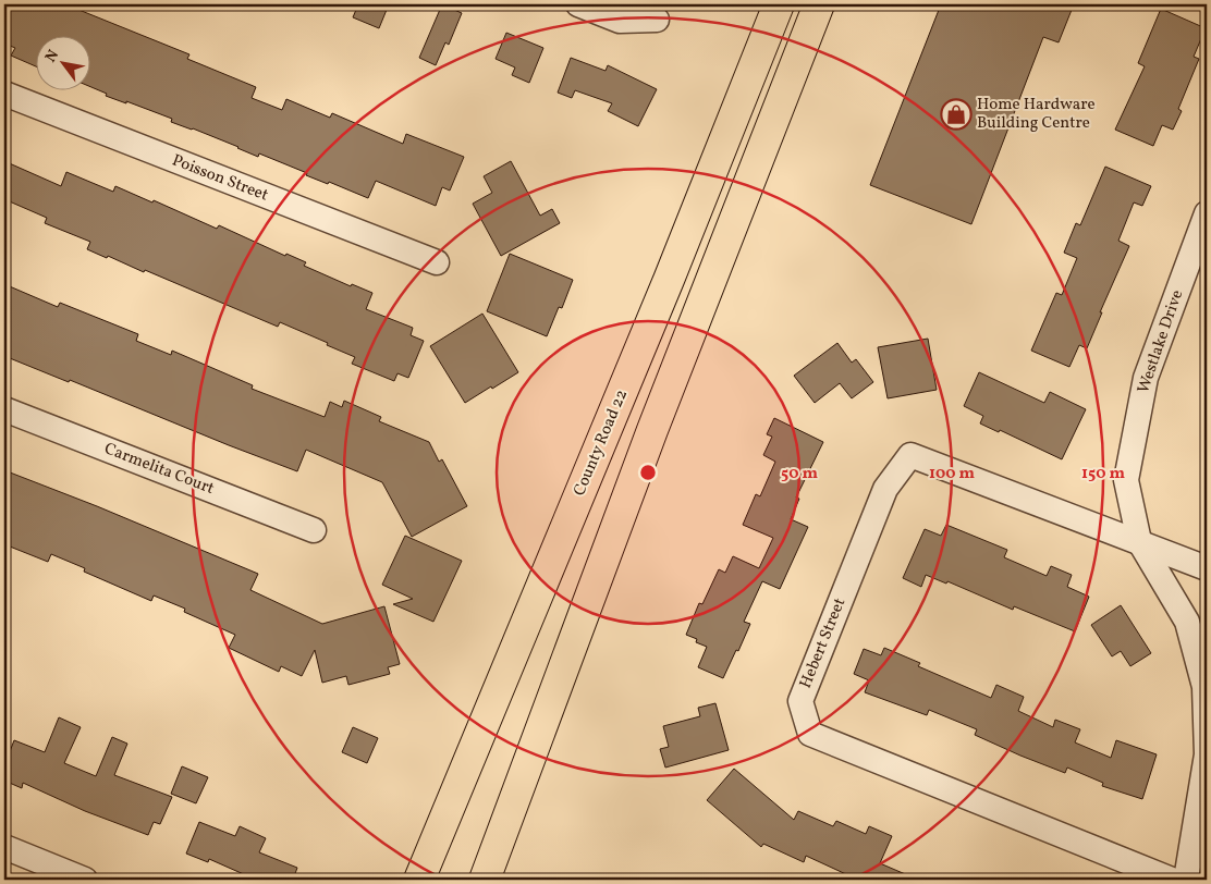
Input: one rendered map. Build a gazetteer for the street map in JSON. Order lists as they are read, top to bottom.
{
  "streets": {
    "main road": ["County Road 22"],
    "street": [
      "Poisson Street",
      "Westlake Drive",
      "Carmelita Court",
      "Hebert Street"
    ]
  },
  "crossings": [
    ["Westlake Drive", "Hebert Street"]
  ],
  "places": {
    "shop": ["Home Hardware Building Centre"]
  },
  "north": "top left",
  "rings": ["50 m", "100 m", "150 m"]
}
